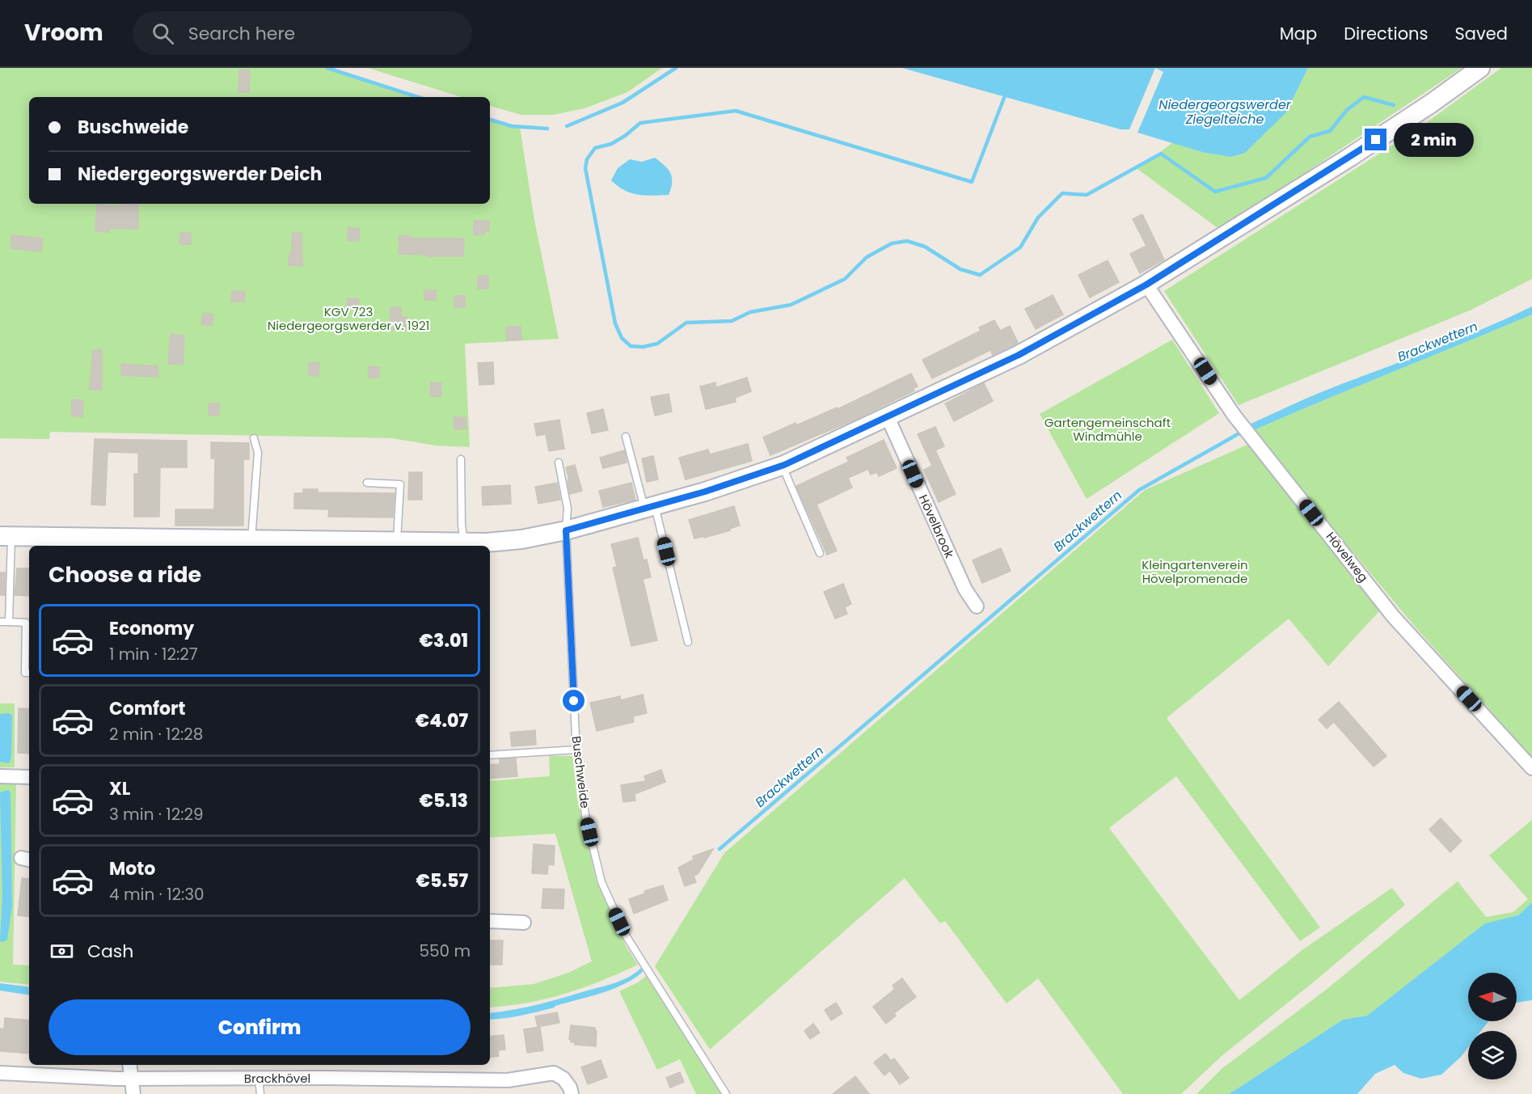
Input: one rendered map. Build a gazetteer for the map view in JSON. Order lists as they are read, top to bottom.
{
  "streets": {
    "street": ["Hövelbrook", "Hövelweg", "Brackhövel"],
    "lane": ["Buschweide"]
  },
  "water": ["Niedergeorgswerder Ziegelteiche", "Brackwettern"],
  "parks": ["KGV 723 Niedergeorgswerder v. 1921", "Gartengemeinschaft Windmühle", "Kleingartenverein Hövelpromenade"],
  "north": "left",
  "page": {
    "header": "Vroom",
    "search": "Search here",
    "nav": ["Map", "Directions", "Saved"],
    "banner": ["Buschweide", "Niedergeorgswerder Deich"],
    "bubble": "2 min",
    "heading": "Choose a ride",
    "list": [
      {
        "name": "Economy",
        "note": "1 min · 12:27",
        "value": "€3.01"
      },
      {
        "name": "Comfort",
        "note": "2 min · 12:28",
        "value": "€4.07"
      },
      {
        "name": "XL",
        "note": "3 min · 12:29",
        "value": "€5.13"
      },
      {
        "name": "Moto",
        "note": "4 min · 12:30",
        "value": "€5.57"
      }
    ],
    "pay": ["Cash", "550 m"],
    "buttons": "Confirm"
  }
}
